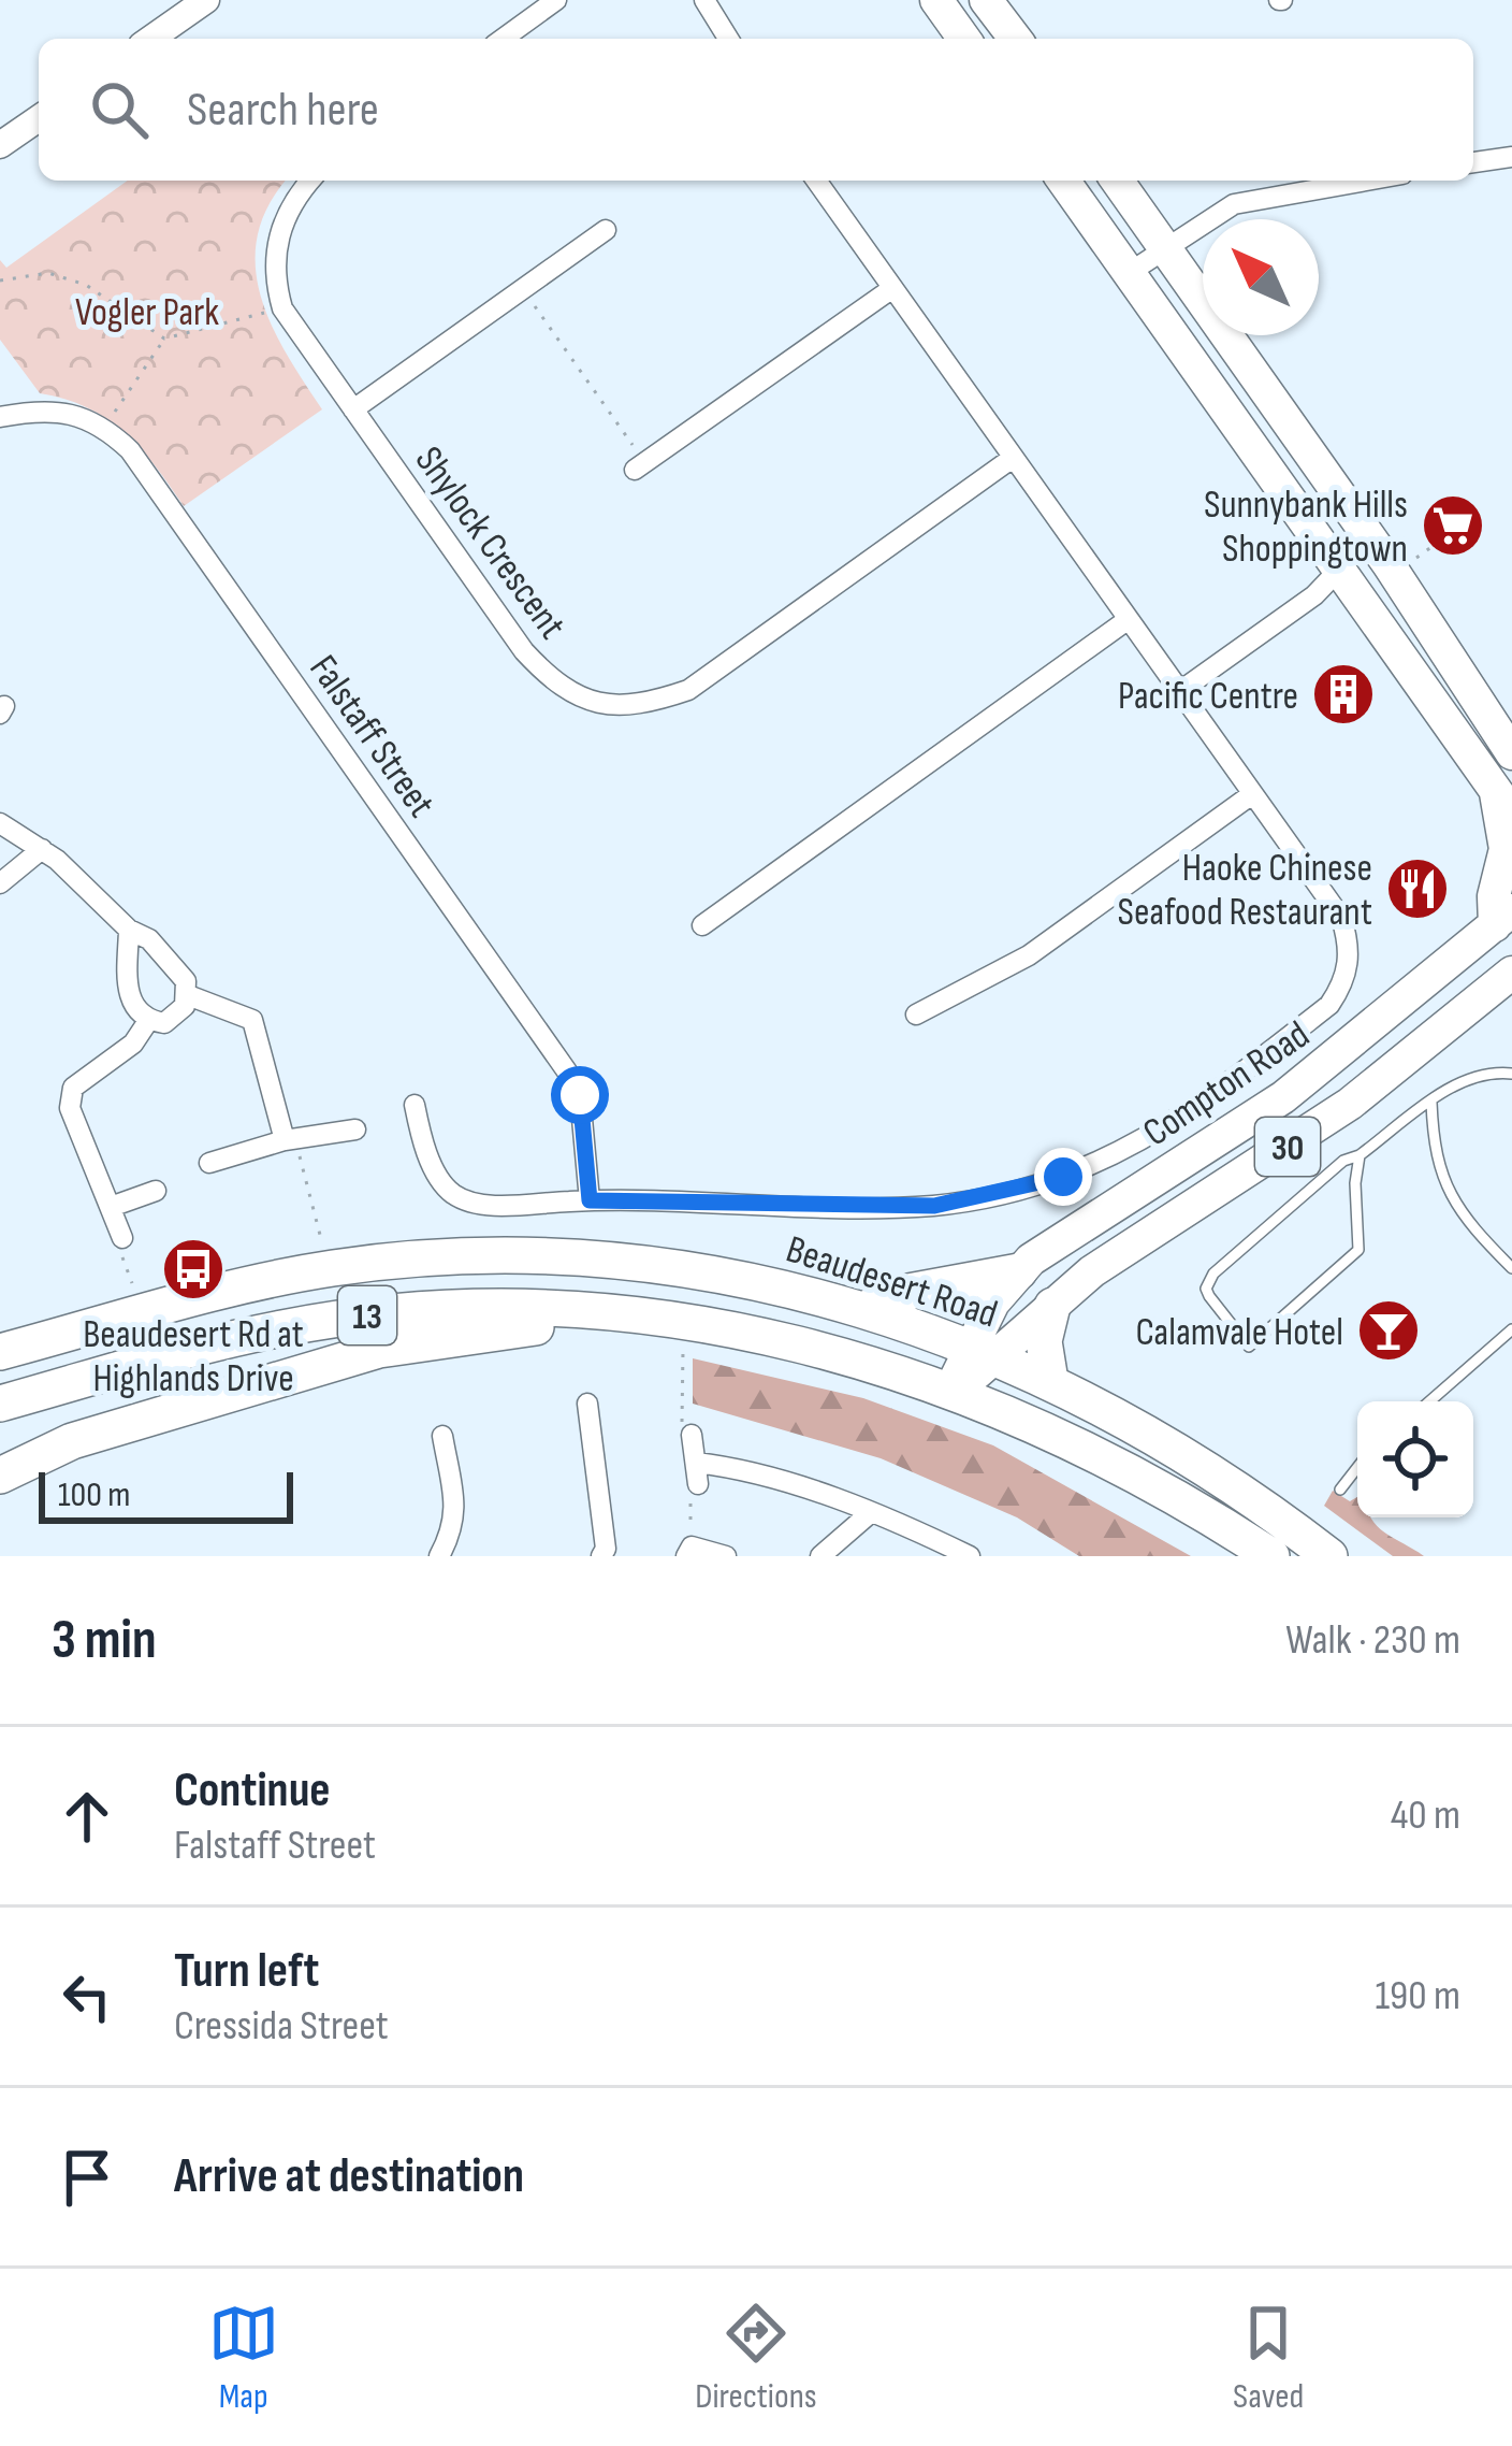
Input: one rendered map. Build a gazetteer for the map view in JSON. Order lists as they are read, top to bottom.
{
  "streets": {
    "highway": ["30", "Beaudesert Road", "13"],
    "main road": ["Compton Road"],
    "street": ["Shylock Crescent", "Falstaff Street"]
  },
  "crossings": [
    ["Compton Road", "30"],
    ["Compton Road", "Beaudesert Road"],
    ["Compton Road", "13"],
    ["30", "Beaudesert Road"]
  ],
  "parks": ["Vogler Park"],
  "places": {
    "supermarket": ["Sunnybank Hills Shoppingtown"],
    "building": ["Pacific Centre"],
    "restaurant": ["Haoke Chinese Seafood Restaurant"],
    "bus stop": ["Beaudesert Rd at Highlands Drive"],
    "bar": ["Calamvale Hotel"]
  },
  "scale_bar": "100 m",
  "north": "top left",
  "page": {
    "search": "Search here",
    "scale": "100 m",
    "heading": ["3 min", "Walk · 230 m"],
    "list": [
      ["Continue", "Falstaff Street", "40 m"],
      ["Turn left", "Cressida Street", "190 m"],
      "Arrive at destination"
    ],
    "nav": ["Map", "Directions", "Saved"]
  }
}
